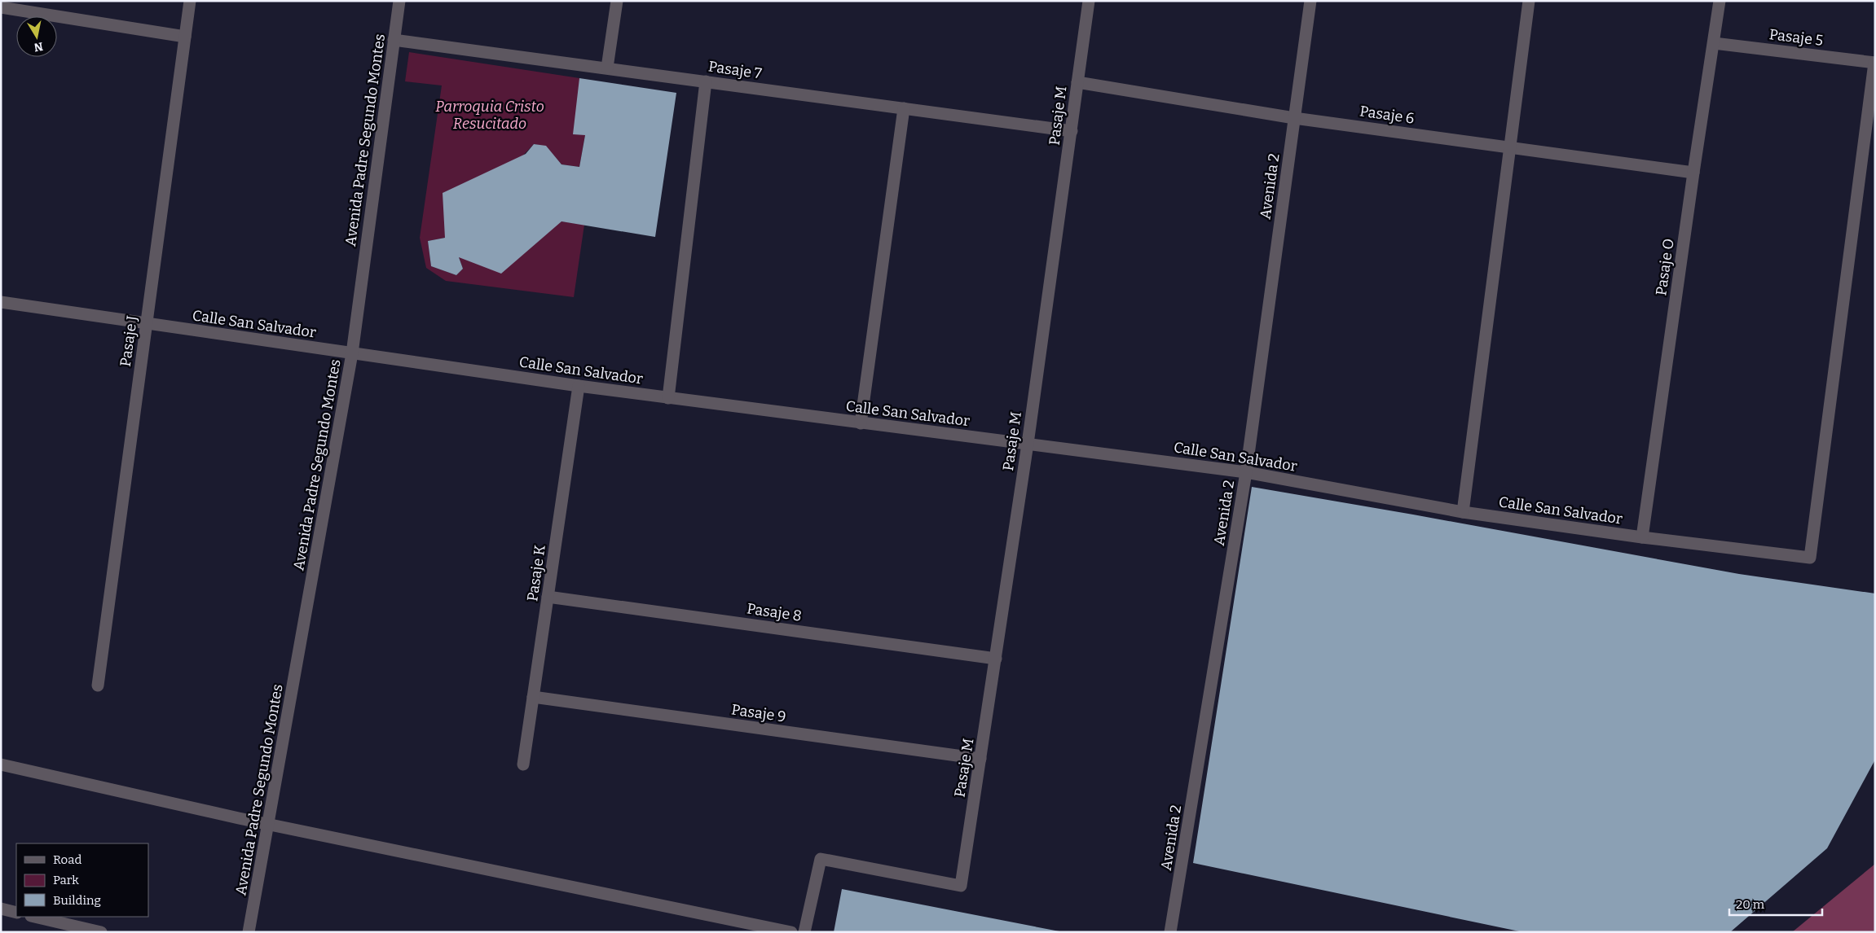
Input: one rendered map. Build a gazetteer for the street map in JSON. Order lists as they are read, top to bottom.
{
  "streets": {
    "street": [
      "Pasaje 5",
      "Pasaje 7",
      "Pasaje 6",
      "Pasaje M",
      "Avenida Padre Segundo Montes",
      "Avenida 2",
      "Pasaje O",
      "Calle San Salvador",
      "Pasaje J",
      "Pasaje K",
      "Pasaje 8",
      "Pasaje 9"
    ]
  },
  "crossings": [
    ["Pasaje 5", "Pasaje O"],
    ["Pasaje 5", "Calle San Salvador"],
    ["Pasaje 7", "Pasaje M"],
    ["Pasaje 7", "Avenida Padre Segundo Montes"],
    ["Pasaje 6", "Pasaje M"],
    ["Pasaje 6", "Avenida 2"],
    ["Pasaje 6", "Pasaje O"],
    ["Pasaje M", "Calle San Salvador"],
    ["Pasaje M", "Pasaje 8"],
    ["Pasaje M", "Pasaje 9"],
    ["Avenida Padre Segundo Montes", "Calle San Salvador"],
    ["Avenida 2", "Calle San Salvador"],
    ["Pasaje O", "Calle San Salvador"],
    ["Calle San Salvador", "Pasaje J"],
    ["Calle San Salvador", "Pasaje K"],
    ["Pasaje K", "Pasaje 8"],
    ["Pasaje K", "Pasaje 9"]
  ],
  "parks": ["Parroquia Cristo Resucitado"],
  "legend": ["Road", "Park", "Building"],
  "scale_bar": "20 m",
  "north": "bottom"
}
